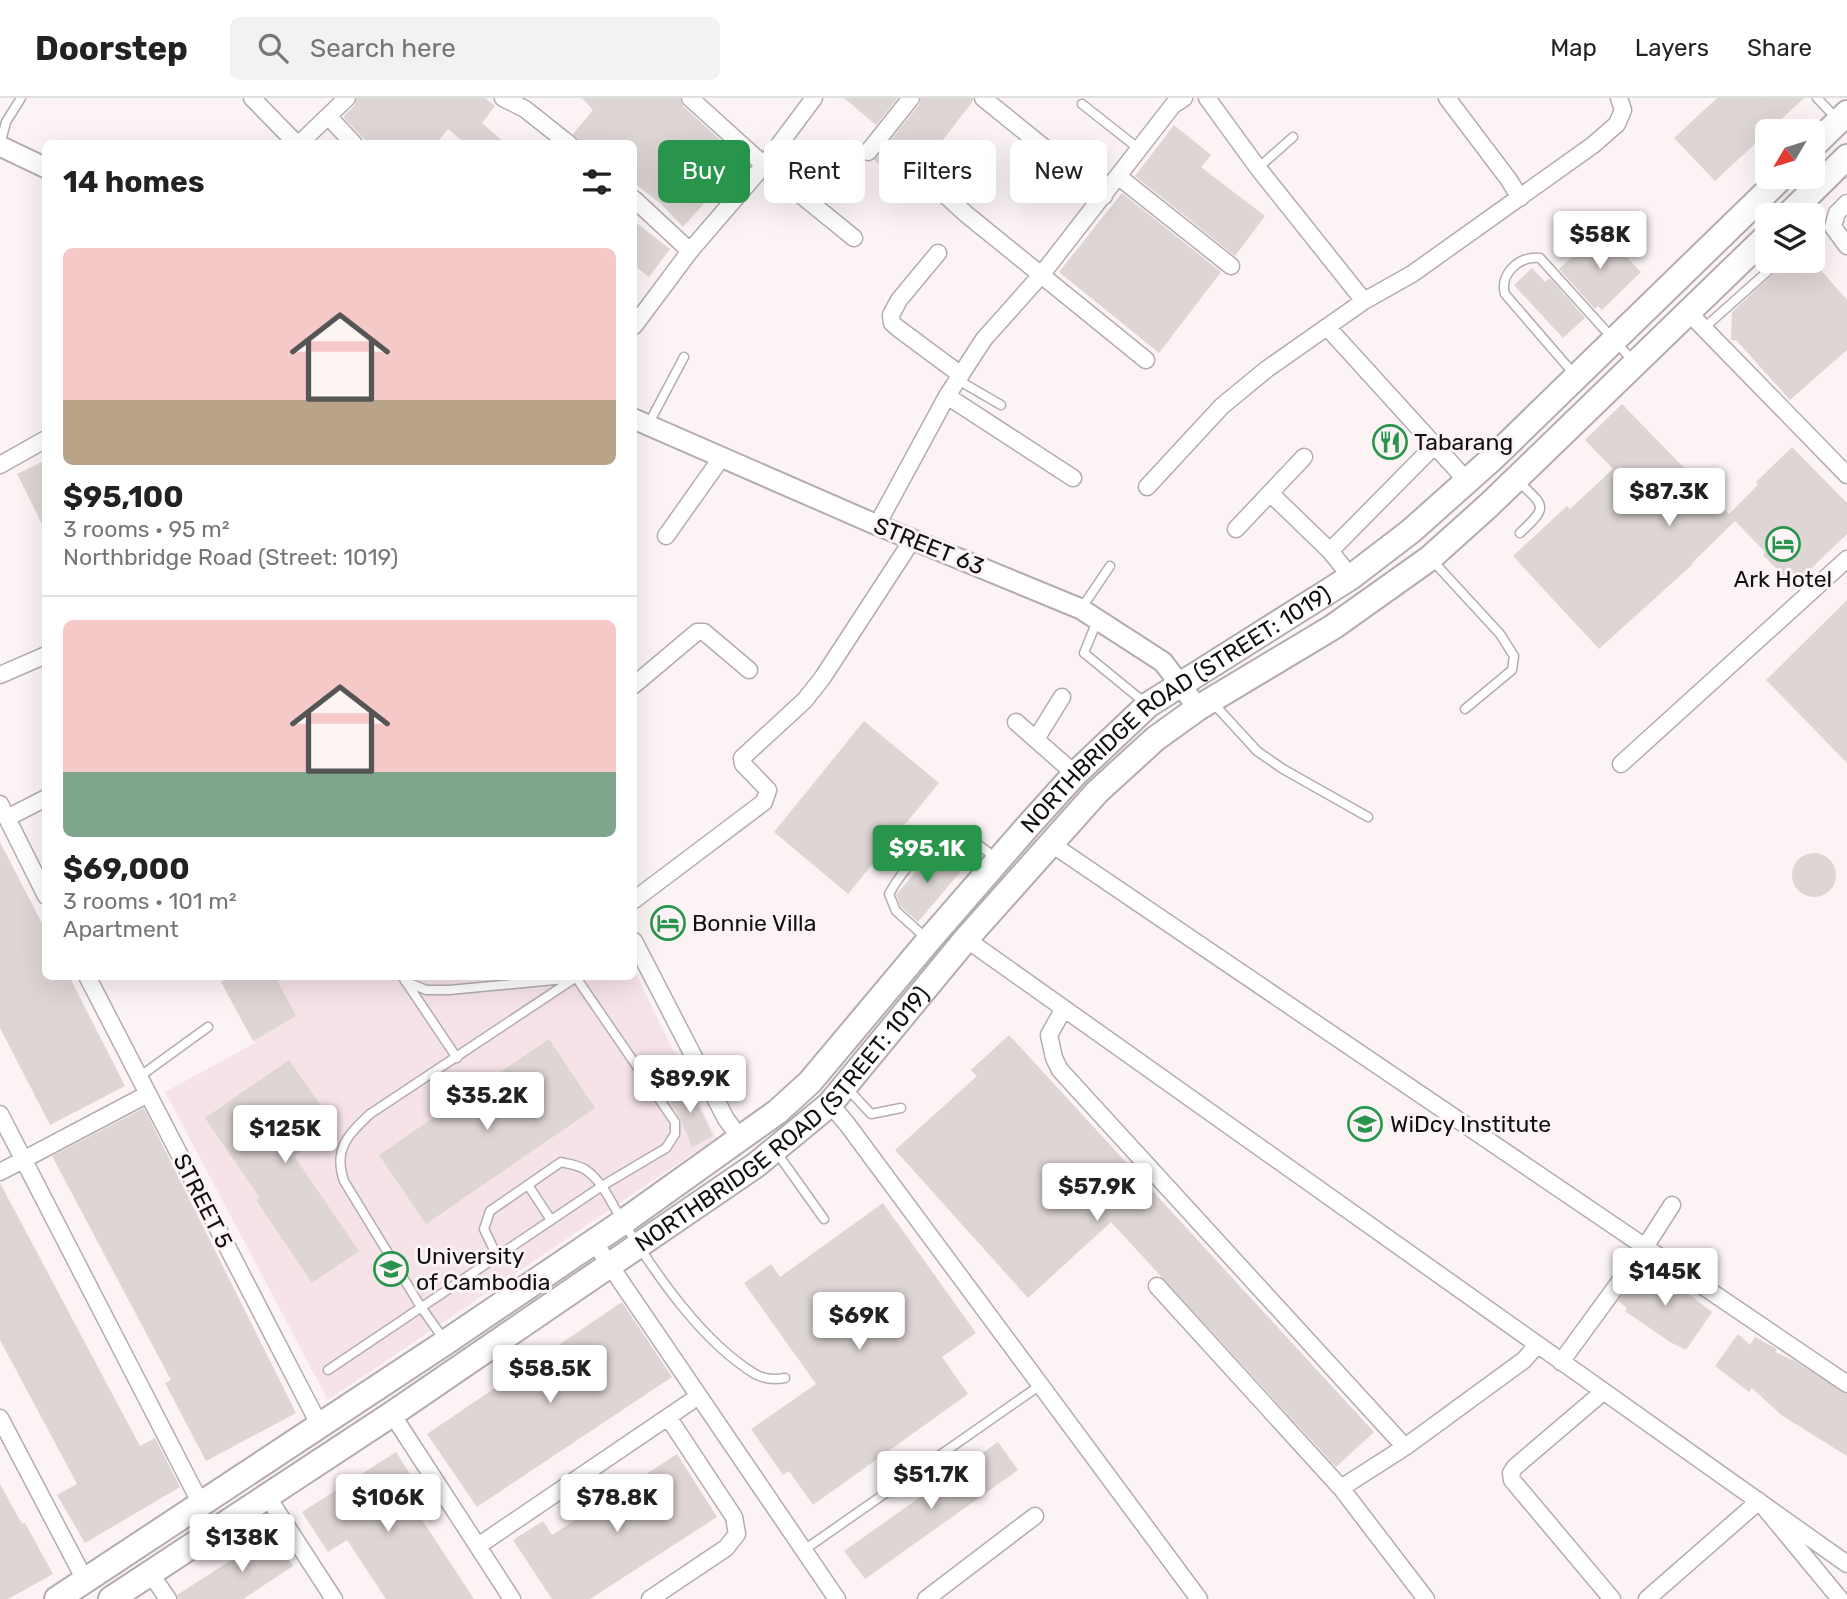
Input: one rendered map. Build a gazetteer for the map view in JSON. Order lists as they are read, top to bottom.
{
  "streets": {
    "main road": ["NORTHBRIDGE ROAD (STREET: 1019)"],
    "street": ["STREET 63", "STREET 5"]
  },
  "crossings": [
    ["STREET 63", "NORTHBRIDGE ROAD (STREET: 1019)"],
    ["NORTHBRIDGE ROAD (STREET: 1019)", "STREET 5"]
  ],
  "places": {
    "restaurant": ["Tabarang"],
    "hotel": ["Ark Hotel", "Bonnie Villa"],
    "school or university": ["WiDcy Institute", "University of Cambodia"]
  },
  "north": "bottom left",
  "page": {
    "header": "Doorstep",
    "search": "Search here",
    "nav": ["Map", "Layers", "Share"],
    "chip": [
      "Buy",
      "Rent",
      "Filters",
      "New"
    ],
    "heading": "14 homes",
    "price": [
      "$58K",
      "$87.3K",
      "$95.1K",
      "$89.9K",
      "$35.2K",
      "$125K",
      "$57.9K",
      "$145K",
      "$69K",
      "$58.5K",
      "$51.7K",
      "$106K",
      "$78.8K",
      "$138K"
    ],
    "list": [
      {
        "name": "$95,100",
        "note": "3 rooms · 95 m² · Northbridge Road (Street: 1019)"
      },
      {
        "name": "$69,000",
        "note": "3 rooms · 101 m² · Apartment"
      }
    ]
  }
}
